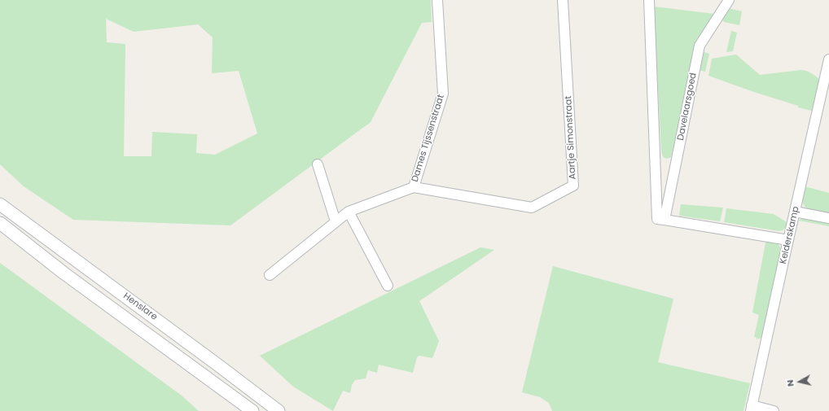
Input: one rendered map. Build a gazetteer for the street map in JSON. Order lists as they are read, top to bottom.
{
  "streets": {
    "street": [
      "Davelaarsgoed",
      "Aartje Simonstraat",
      "Dames Tijssenstraat",
      "Kelderskamp",
      "Henslare"
    ]
  },
  "crossings": [
    ["Aartje Simonstraat", "Dames Tijssenstraat"]
  ],
  "north": "left"
}
